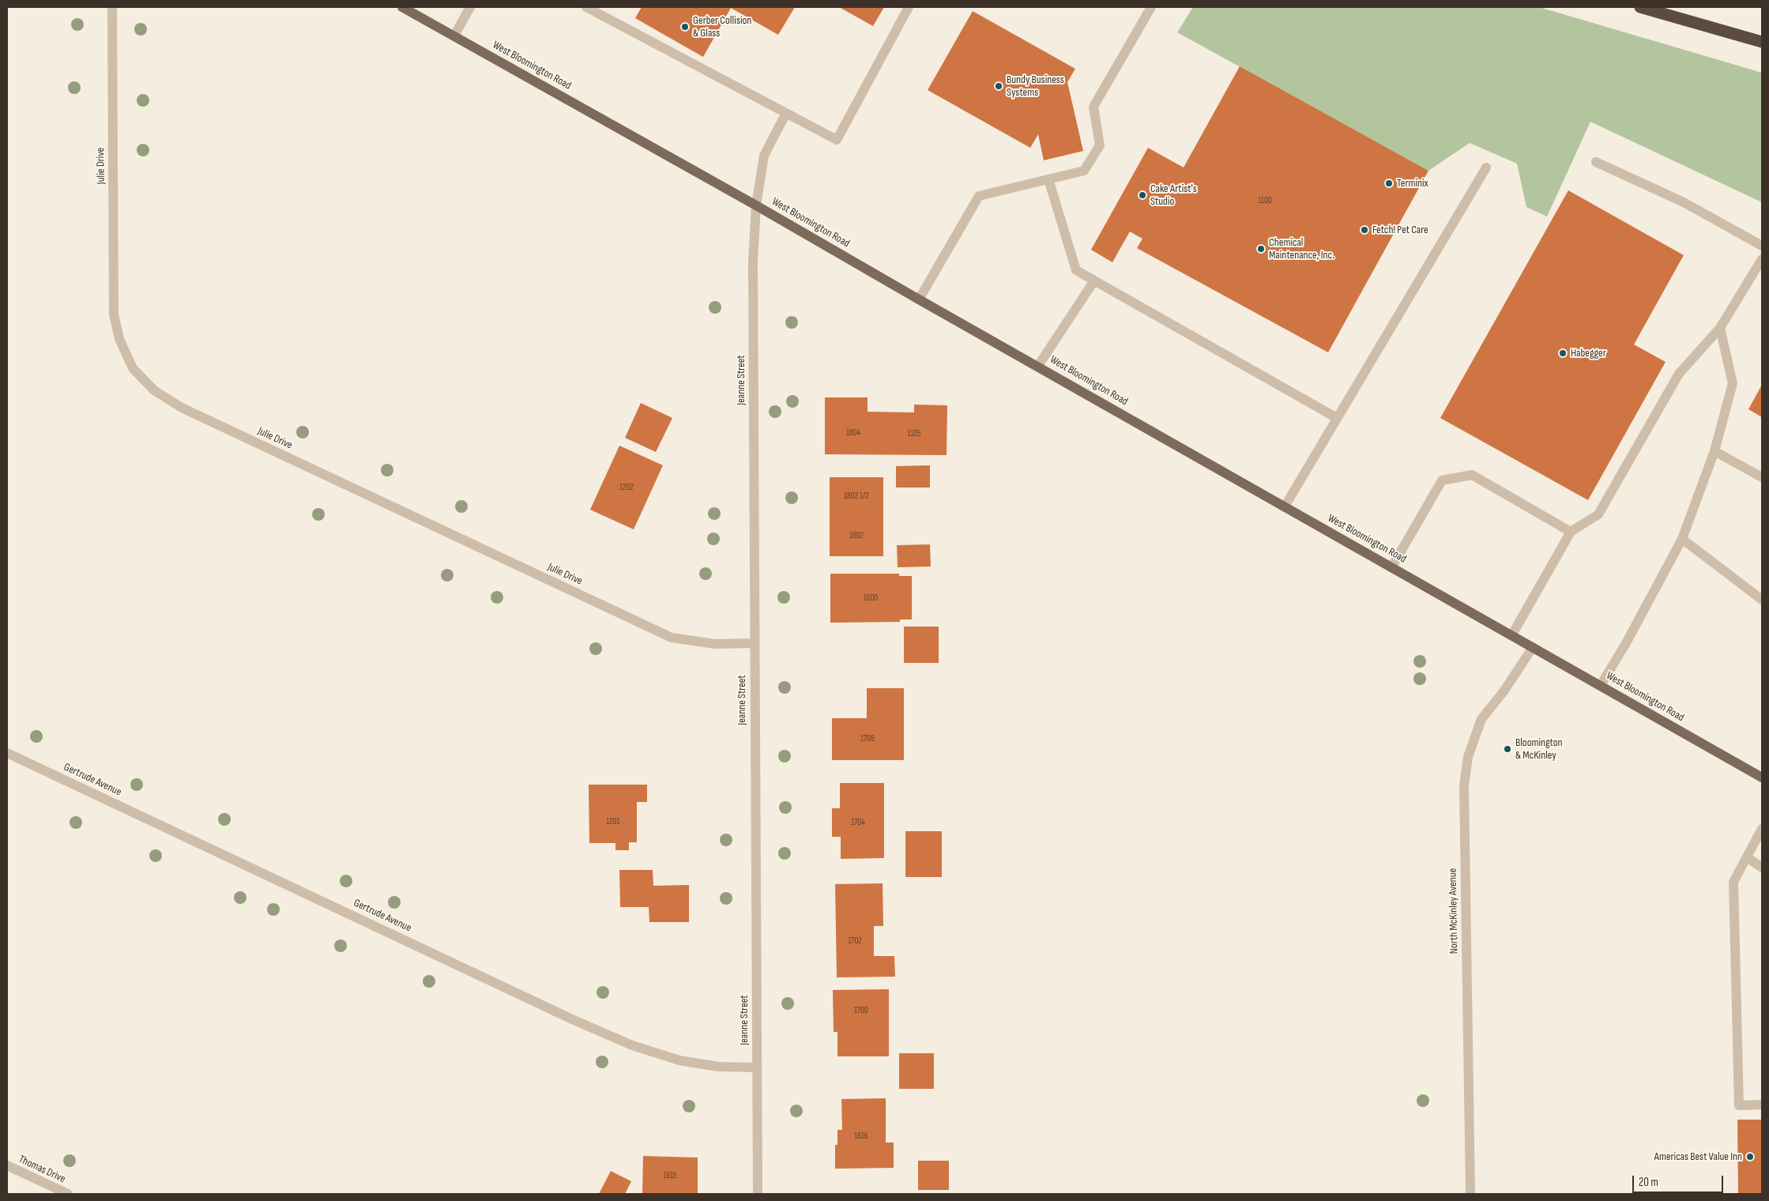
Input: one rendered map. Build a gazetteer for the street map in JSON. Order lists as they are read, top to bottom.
{
  "streets": {
    "main road": ["West Bloomington Road"],
    "street": [
      "Julie Drive",
      "Jeanne Street",
      "Gertrude Avenue",
      "North McKinley Avenue",
      "Thomas Drive"
    ]
  },
  "crossings": [
    ["West Bloomington Road", "Jeanne Street"],
    ["West Bloomington Road", "North McKinley Avenue"],
    ["Julie Drive", "Jeanne Street"],
    ["Jeanne Street", "Gertrude Avenue"]
  ],
  "places": [
    "Gerber Collision & Glass",
    "Bundy Business Systems",
    "Terminix",
    "Cake Artist's Studio",
    "Fetch! Pet Care",
    "Chemical Maintenance, Inc.",
    "Habegger",
    "Bloomington & McKinley",
    "Americas Best Value Inn"
  ],
  "house_numbers": [
    "1100",
    "1804",
    "1105",
    "1202",
    "1802 1/2",
    "1802",
    "1800",
    "1706",
    "1201",
    "1704",
    "1702",
    "1700",
    "1616",
    "1615"
  ],
  "scale_bar": "20 m"
}
